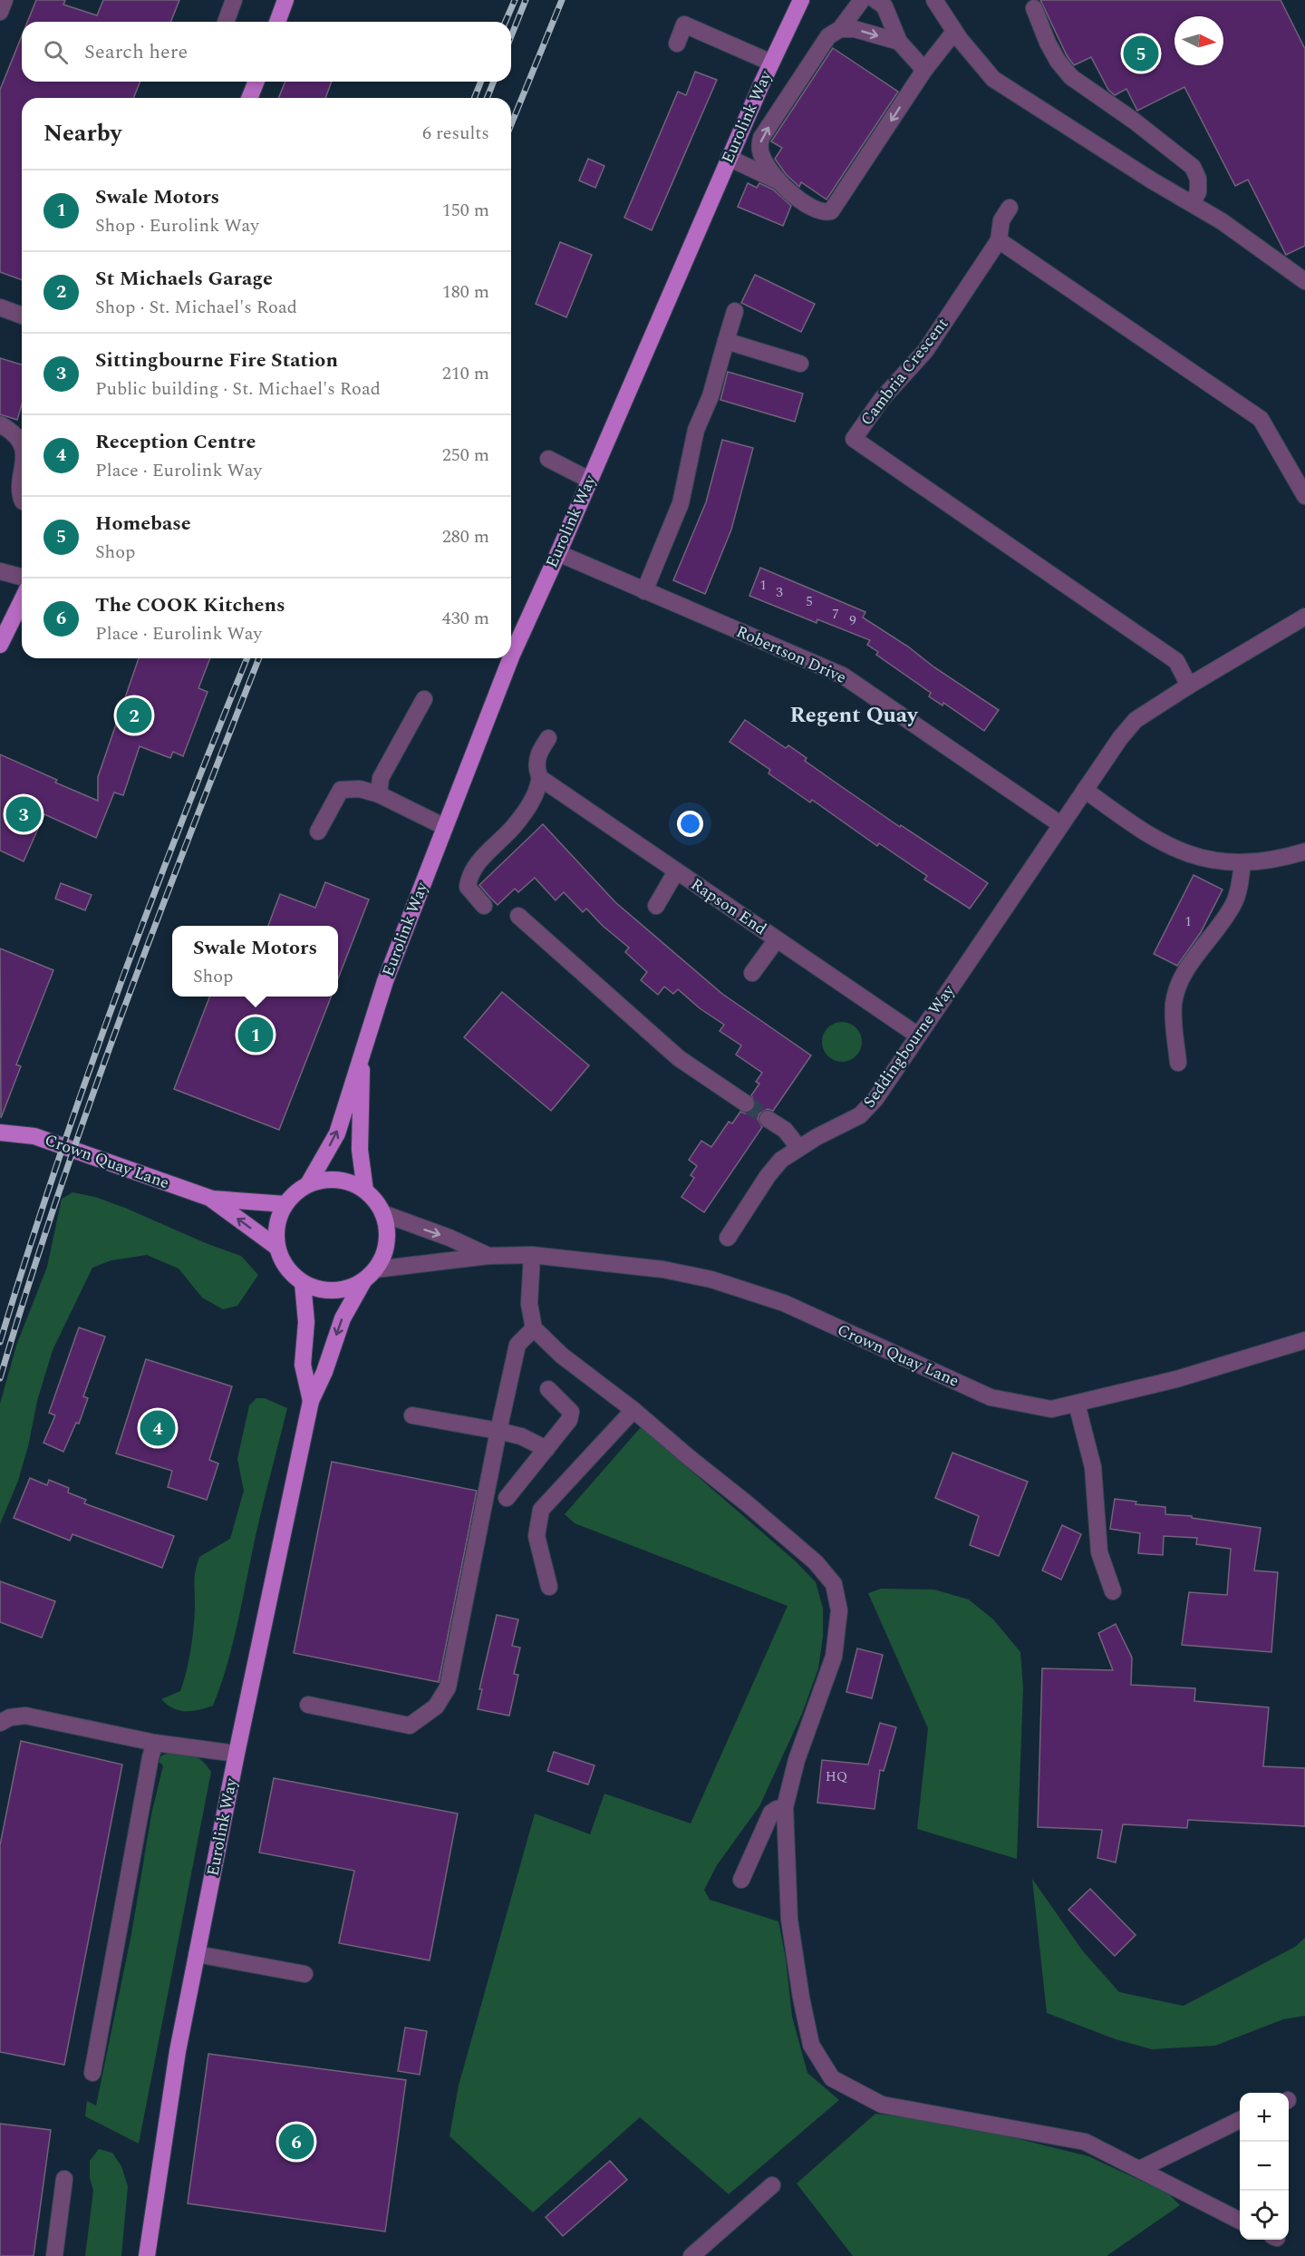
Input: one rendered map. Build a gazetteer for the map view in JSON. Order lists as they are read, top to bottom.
{
  "streets": {
    "main road": ["Eurolink Way", "Crown Quay Lane"],
    "street": [
      "Cambria Crescent",
      "Robertson Drive",
      "Rapson End",
      "Seddingbourne Way"
    ]
  },
  "crossings": [
    ["Eurolink Way", "Robertson Drive"],
    ["Eurolink Way", "Crown Quay Lane"],
    ["Robertson Drive", "Seddingbourne Way"],
    ["Rapson End", "Seddingbourne Way"]
  ],
  "districts": ["Regent Quay"],
  "house_numbers": [
    "1",
    "3",
    "5",
    "7",
    "9",
    "1",
    "HQ"
  ],
  "north": "right",
  "page": {
    "search": "Search here",
    "pins": [
      "5",
      "2",
      "3",
      "1",
      "4",
      "6"
    ],
    "heading": ["Nearby", "6 results"],
    "list": [
      {
        "mark": "1",
        "name": "Swale Motors",
        "note": "Shop · Eurolink Way",
        "value": "150 m"
      },
      {
        "mark": "2",
        "name": "St Michaels Garage",
        "note": "Shop · St. Michael's Road",
        "value": "180 m"
      },
      {
        "mark": "3",
        "name": "Sittingbourne Fire Station",
        "note": "Public building · St. Michael's Road",
        "value": "210 m"
      },
      {
        "mark": "4",
        "name": "Reception Centre",
        "note": "Place · Eurolink Way",
        "value": "250 m"
      },
      {
        "mark": "5",
        "name": "Homebase",
        "note": "Shop",
        "value": "280 m"
      },
      {
        "mark": "6",
        "name": "The COOK Kitchens",
        "note": "Place · Eurolink Way",
        "value": "430 m"
      }
    ],
    "popup": ["Swale Motors", "Shop"],
    "map_buttons": ["+", "−"]
  }
}
